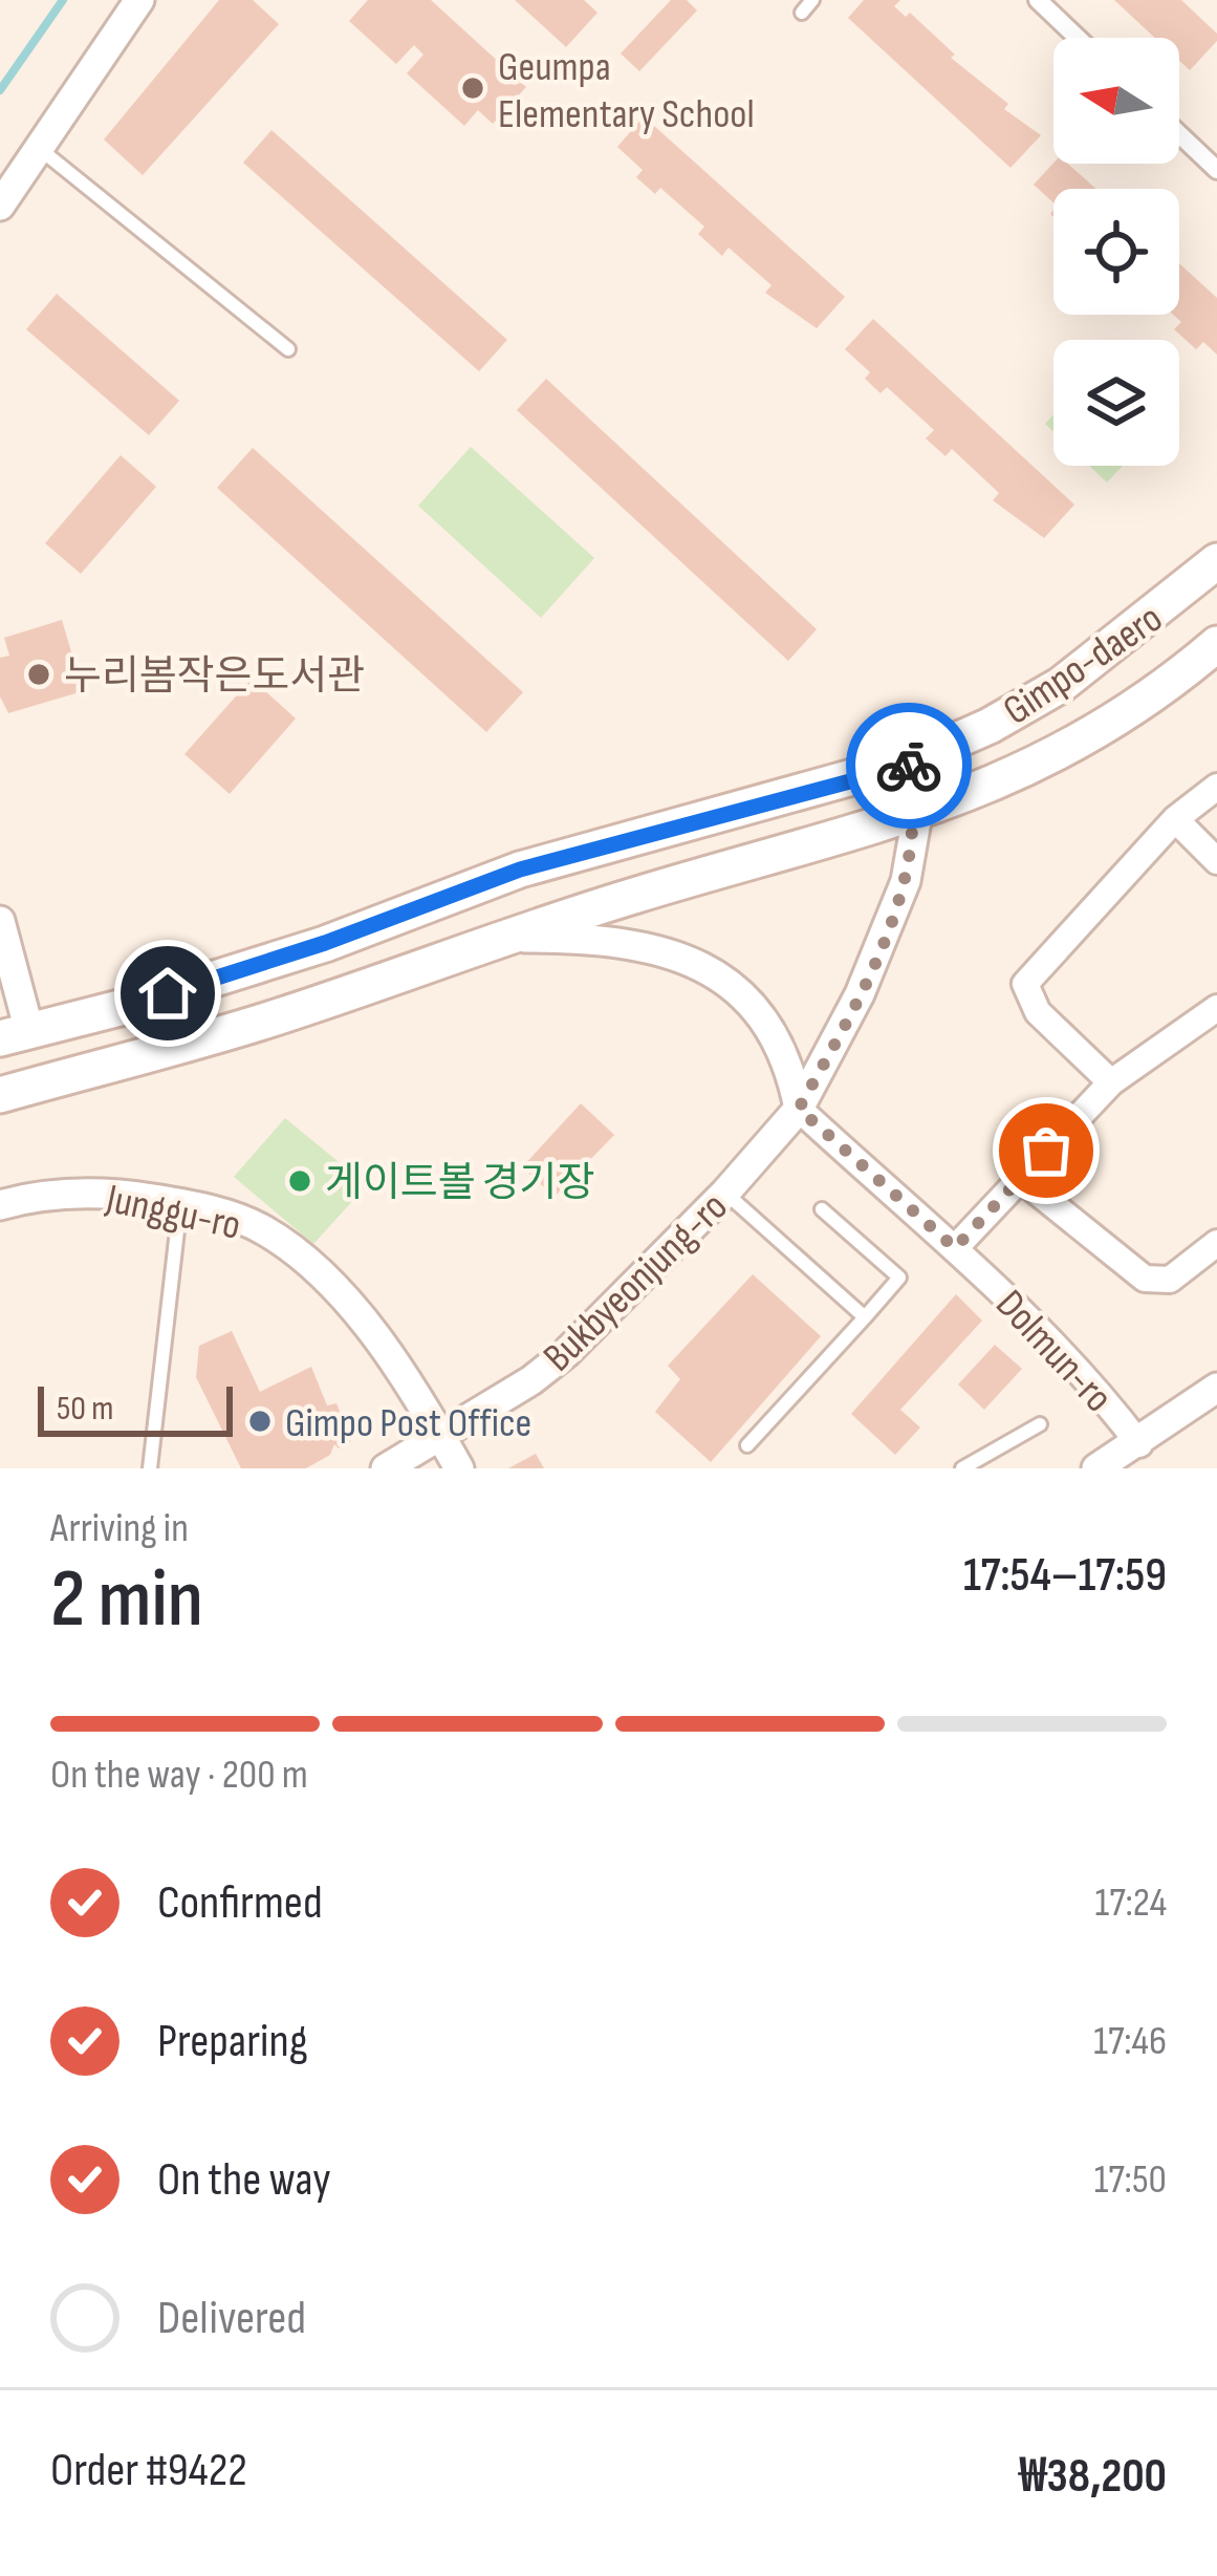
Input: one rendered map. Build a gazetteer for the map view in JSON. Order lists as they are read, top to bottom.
{
  "streets": {
    "main road": ["Gimpo-daero"],
    "street": ["Junggu-ro", "Bukbyeonjung-ro", "Dolmun-ro"]
  },
  "crossings": [
    ["Gimpo-daero", "Bukbyeonjung-ro"],
    ["Junggu-ro", "Bukbyeonjung-ro"],
    ["Bukbyeonjung-ro", "Dolmun-ro"]
  ],
  "places": [
    "Geumpa Elementary School",
    "누리봄작은도서관",
    "게이트볼 경기장",
    "Gimpo Post Office"
  ],
  "scale_bar": "50 m",
  "north": "left",
  "page": {
    "scale": "50 m",
    "heading": ["2 min", "Arriving in", "17:54–17:59"],
    "panel": ["Order #9422", "₩38,200"],
    "bar": "On the way · 200 m",
    "list": [
      ["Confirmed", "17:24"],
      ["Preparing", "17:46"],
      ["On the way", "17:50"],
      "Delivered"
    ]
  }
}
